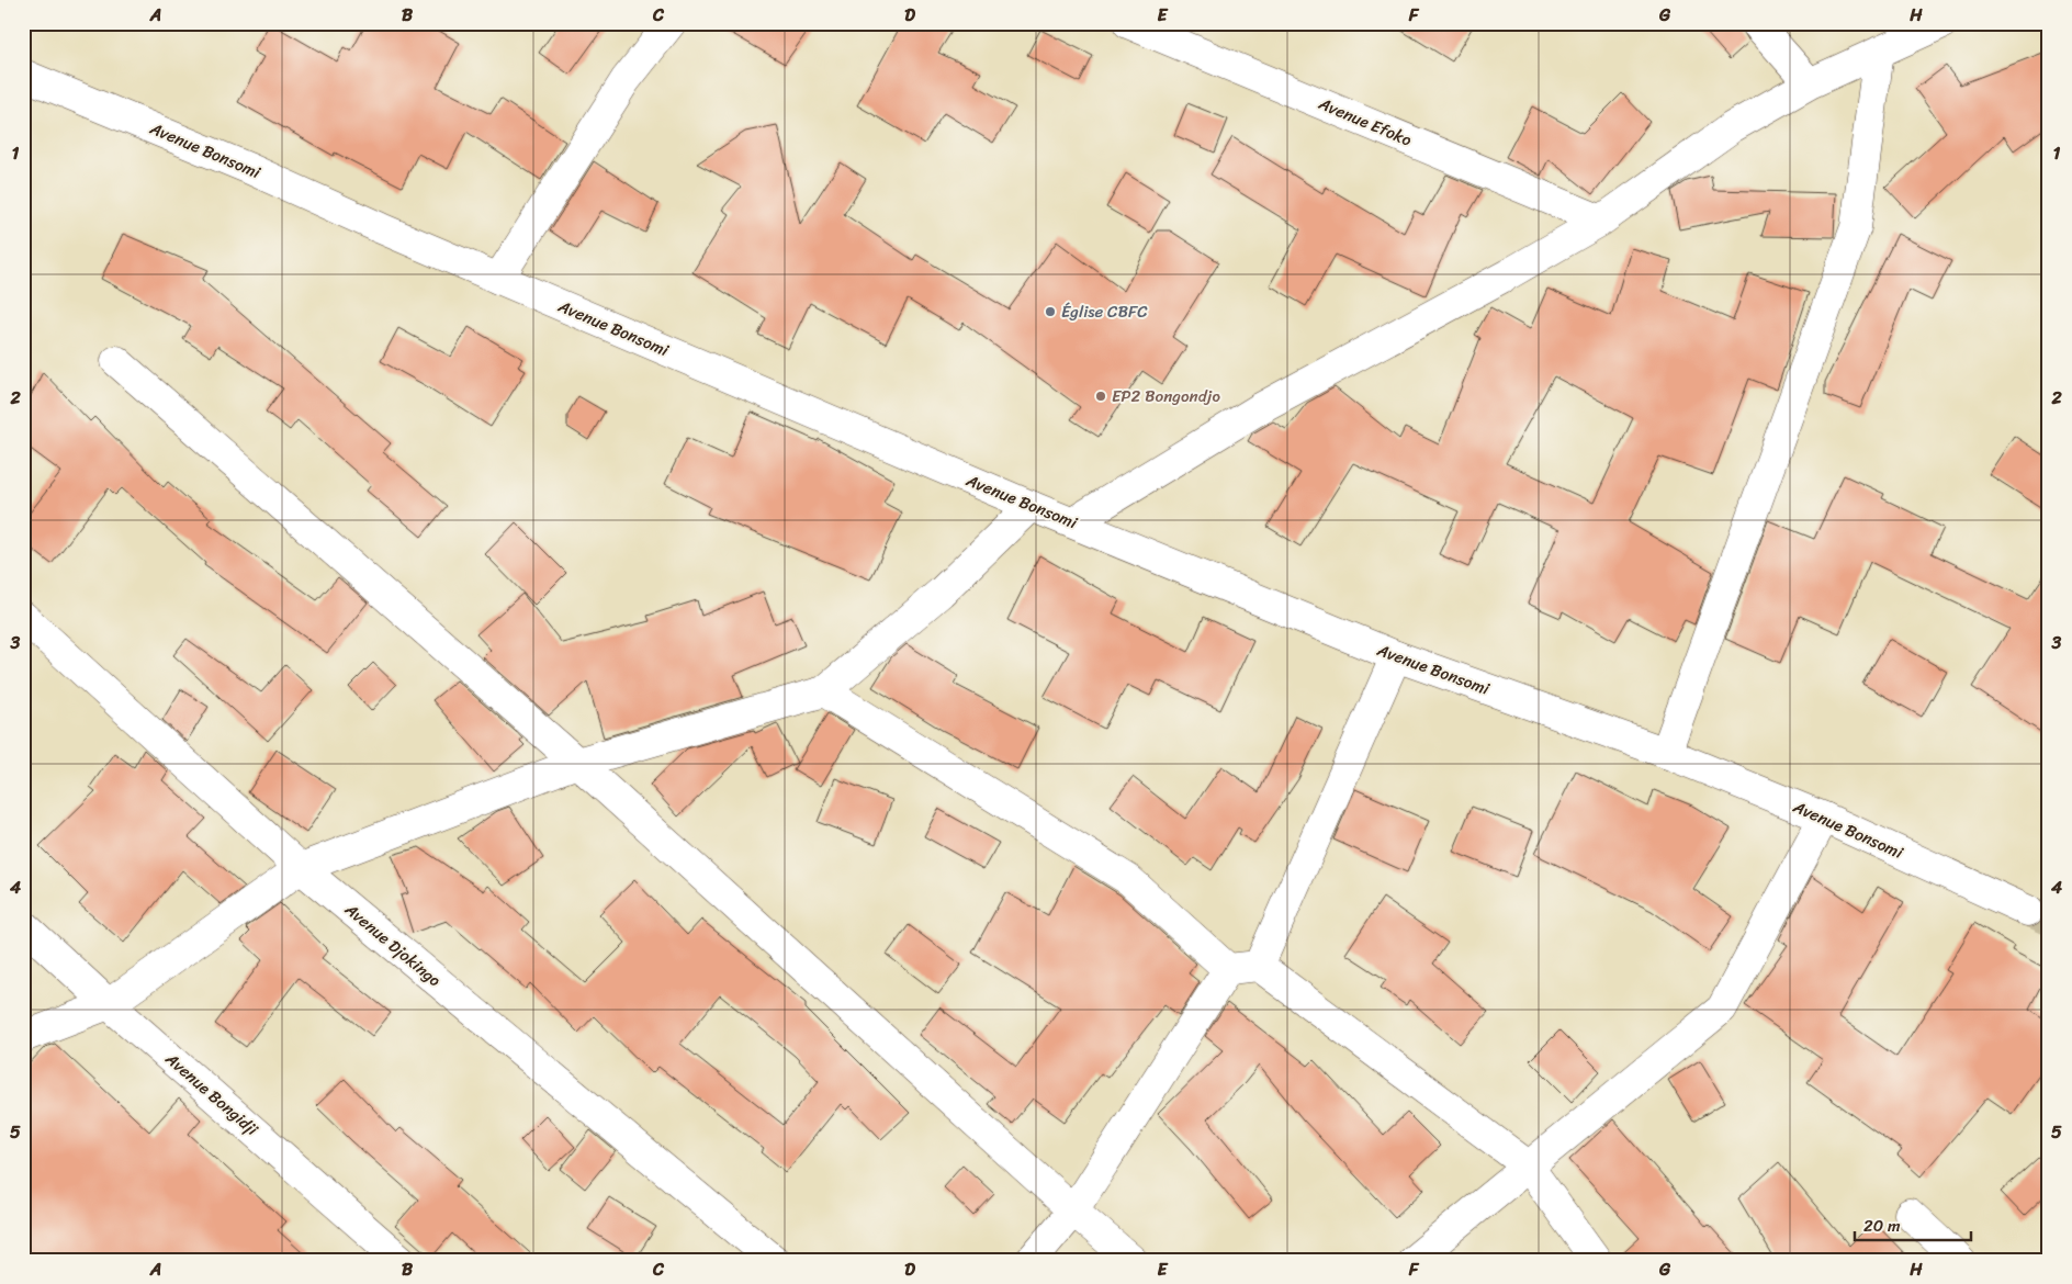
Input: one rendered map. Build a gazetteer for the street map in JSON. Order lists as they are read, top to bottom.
{
  "streets": {
    "street": [
      "Avenue Efoko",
      "Avenue Bonsomi",
      "Avenue Djokingo",
      "Avenue Bongidji"
    ]
  },
  "places": ["Église CBFC", "EP2 Bongondjo"],
  "scale_bar": "20 m",
  "grid": {
    "columns": [
      "A",
      "B",
      "C",
      "D",
      "E",
      "F",
      "G",
      "H"
    ],
    "rows": [
      "1",
      "2",
      "3",
      "4",
      "5"
    ]
  }
}
